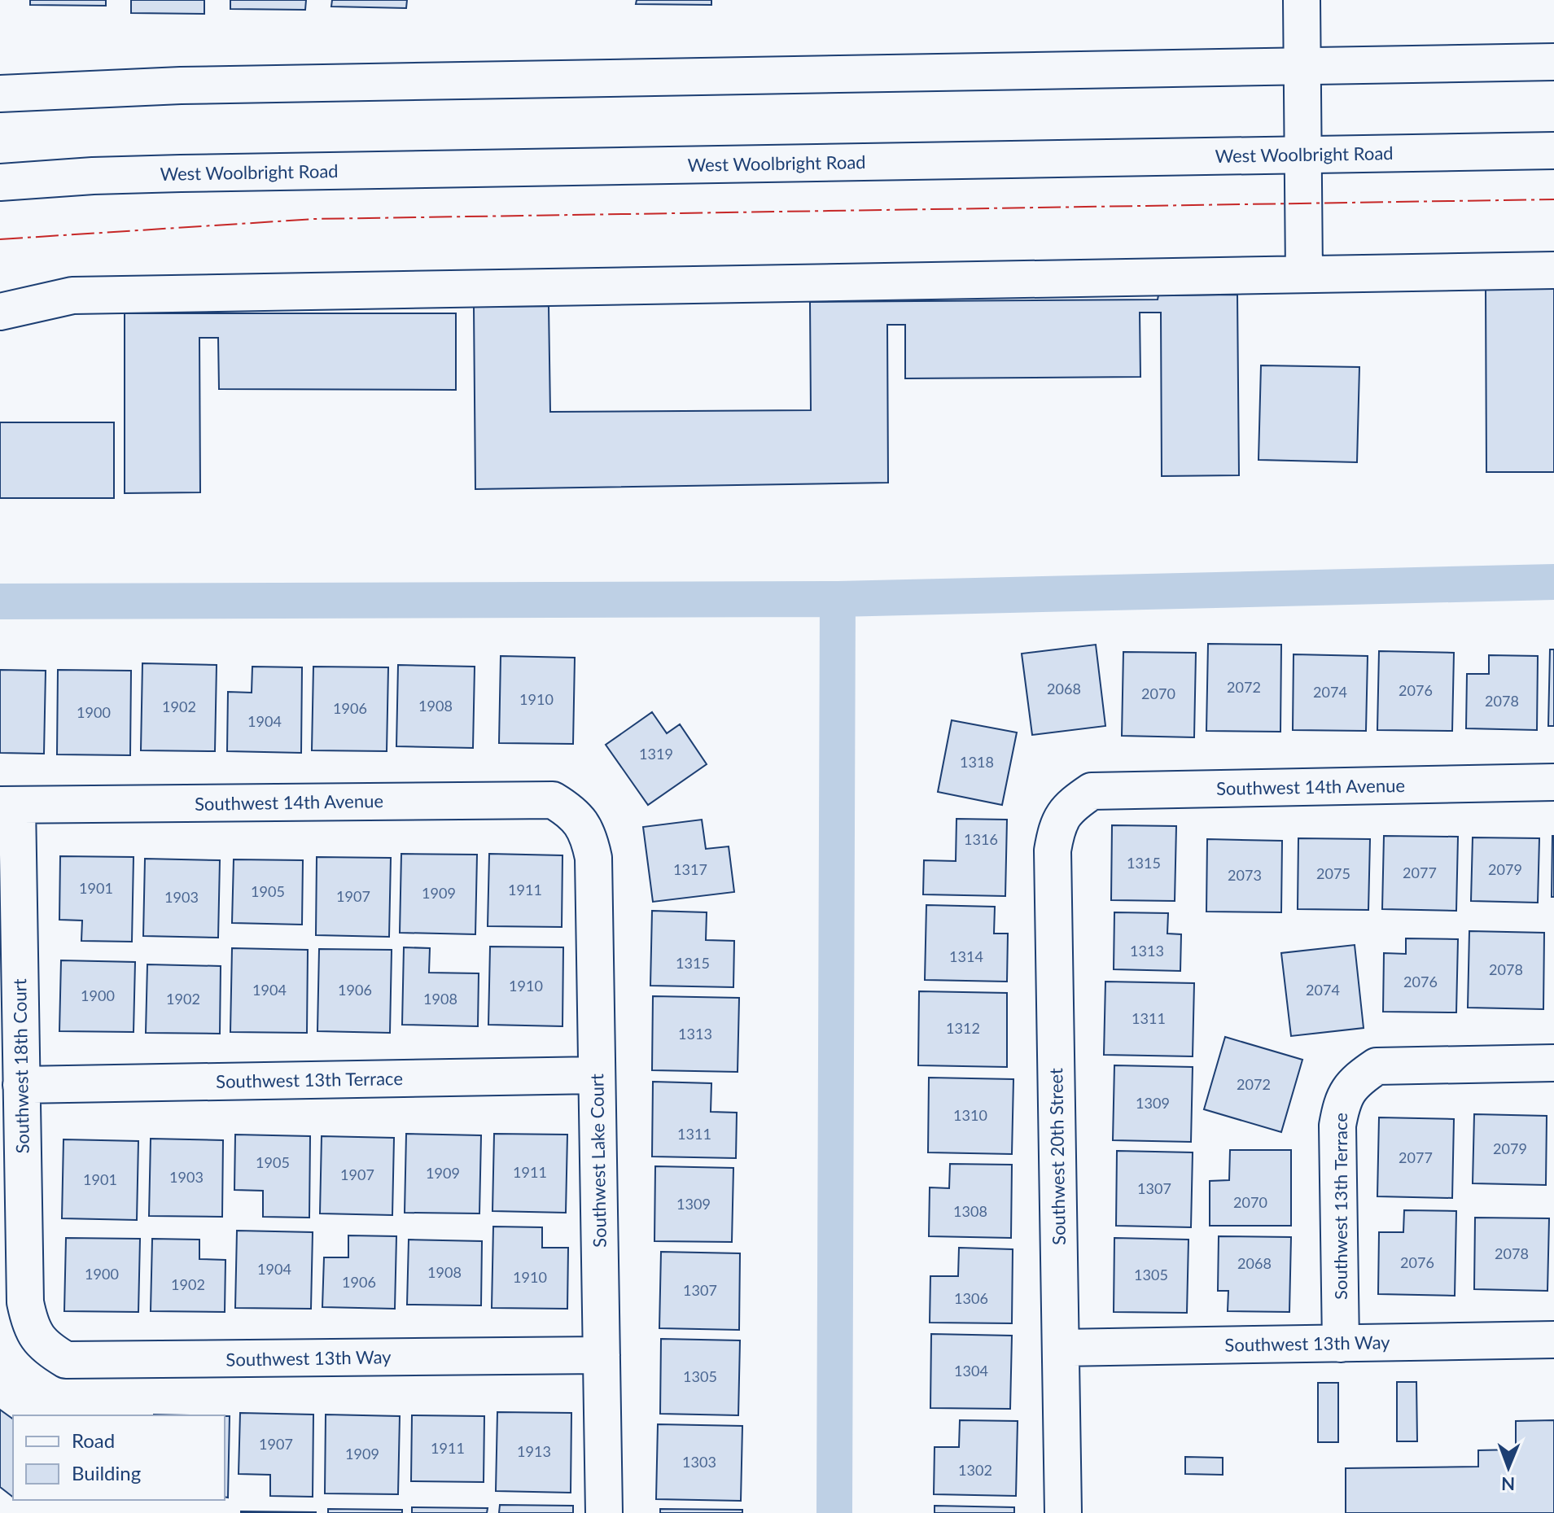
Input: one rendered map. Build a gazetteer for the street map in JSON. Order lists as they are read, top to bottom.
{
  "streets": {
    "street": [
      "West Woolbright Road",
      "Southwest 14th Avenue",
      "Southwest 18th Court",
      "Southwest 13th Terrace",
      "Southwest 20th Street",
      "Southwest Lake Court",
      "Southwest 13th Way"
    ]
  },
  "crossings": [
    ["Southwest 14th Avenue", "Southwest 18th Court"],
    ["Southwest 14th Avenue", "Southwest 20th Street"],
    ["Southwest 14th Avenue", "Southwest Lake Court"],
    ["Southwest 18th Court", "Southwest 13th Terrace"],
    ["Southwest 18th Court", "Southwest 13th Way"],
    ["Southwest 13th Terrace", "Southwest Lake Court"],
    ["Southwest 13th Terrace", "Southwest 13th Way"],
    ["Southwest 20th Street", "Southwest 13th Way"],
    ["Southwest Lake Court", "Southwest 13th Way"]
  ],
  "house_numbers": [
    "2072",
    "2068",
    "2076",
    "2074",
    "2070",
    "1910",
    "2078",
    "1908",
    "1902",
    "1906",
    "1900",
    "1904",
    "1319",
    "1318",
    "1316",
    "1315",
    "1317",
    "2079",
    "2077",
    "2075",
    "2073",
    "1901",
    "1911",
    "1905",
    "1909",
    "1907",
    "1903",
    "1313",
    "1314",
    "1315",
    "2078",
    "2076",
    "1910",
    "1904",
    "1906",
    "2074",
    "1900",
    "1902",
    "1908",
    "1311",
    "1312",
    "1313",
    "2072",
    "1309",
    "1310",
    "1311",
    "2079",
    "2077",
    "1905",
    "1911",
    "1909",
    "1907",
    "1903",
    "1901",
    "1307",
    "2070",
    "1309",
    "1308",
    "2078",
    "2076",
    "2068",
    "1904",
    "1908",
    "1900",
    "1305",
    "1910",
    "1906",
    "1902",
    "1307",
    "1306",
    "1304",
    "1305",
    "1907",
    "1911",
    "1913",
    "1909",
    "1303",
    "1302"
  ],
  "legend": ["Road", "Building"],
  "north": "bottom"
}
